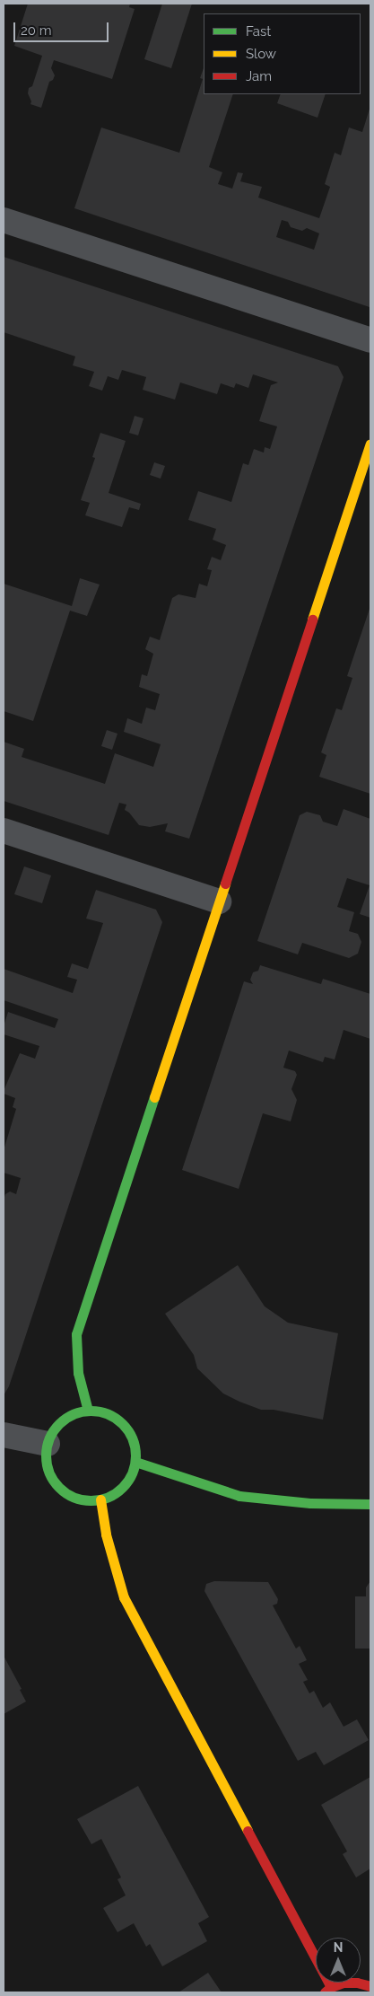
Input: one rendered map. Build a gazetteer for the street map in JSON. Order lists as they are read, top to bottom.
{
  "legend": ["Fast", "Slow", "Jam"],
  "scale_bar": "20 m",
  "north": "top"
}
